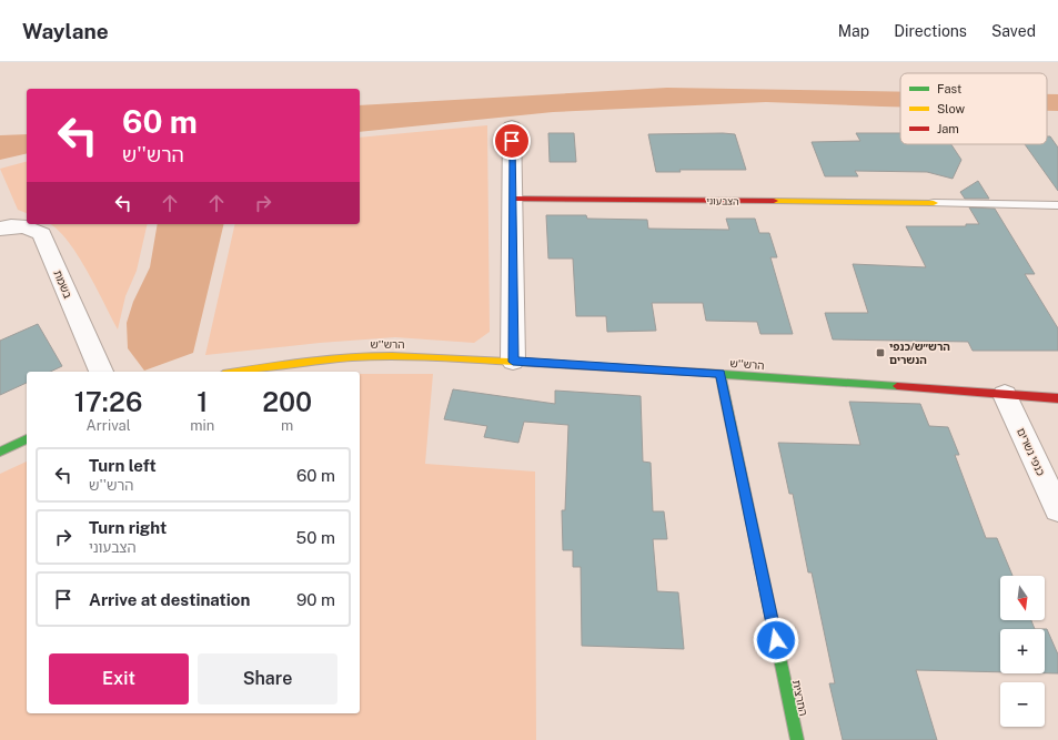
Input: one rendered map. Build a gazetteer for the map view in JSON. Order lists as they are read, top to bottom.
{
  "streets": {
    "street": [
      "הצבעוני",
      "בשמת",
      "הרש''ש",
      "כנפי נשרים",
      "החרצית"
    ]
  },
  "crossings": [
    ["הרש''ש", "כנפי נשרים"],
    ["הרש''ש", "החרצית"]
  ],
  "places": {
    "transit": ["הרש״ש/כנפי הנשרים"]
  },
  "legend": ["Fast", "Slow", "Jam"],
  "north": "bottom",
  "page": {
    "header": "Waylane",
    "nav": ["Map", "Directions", "Saved"],
    "turn": ["60 m", "הרש''ש"],
    "eta": [
      "17:26",
      "Arrival",
      "1",
      "min",
      "200",
      "m"
    ],
    "list": [
      {
        "name": "Turn left",
        "note": "הרש''ש",
        "value": "60 m"
      },
      {
        "name": "Turn right",
        "note": "הצבעוני",
        "value": "50 m"
      },
      {
        "name": "Arrive at destination",
        "value": "90 m"
      }
    ],
    "map_buttons": ["+", "−"],
    "buttons": ["Exit", "Share"]
  }
}
